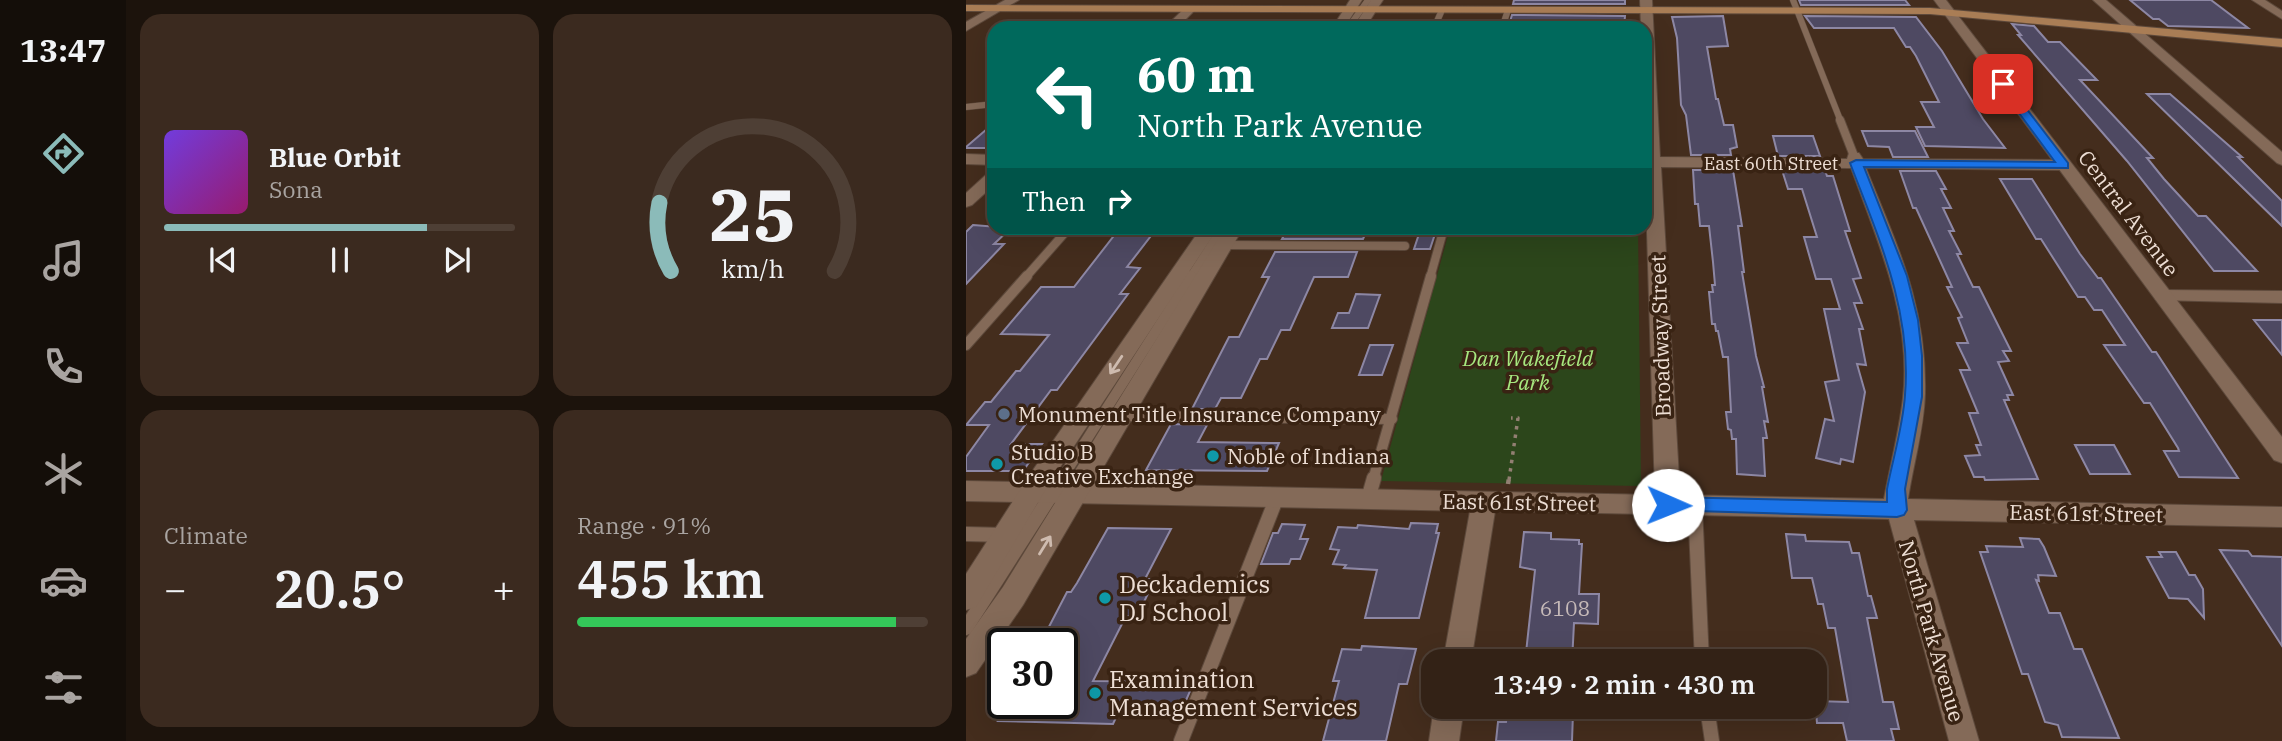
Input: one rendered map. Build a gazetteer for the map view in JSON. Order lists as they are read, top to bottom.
{
  "streets": {
    "street": [
      "East 60th Street",
      "Central Avenue",
      "Broadway Street",
      "East 61st Street",
      "North Park Avenue"
    ]
  },
  "crossings": [
    ["East 60th Street", "Central Avenue"],
    ["East 60th Street", "North Park Avenue"],
    ["Broadway Street", "East 61st Street"],
    ["East 61st Street", "North Park Avenue"]
  ],
  "parks": ["Dan Wakefield Park"],
  "places": [
    "Monument Title Insurance Company",
    "Noble of Indiana",
    "Studio B Creative Exchange",
    "Deckademics DJ School",
    "Examination Management Services"
  ],
  "house_numbers": ["6108"],
  "page": {
    "tabs": "13:47",
    "turn": ["60 m", "North Park Avenue"],
    "song": ["Blue Orbit", "Sona"],
    "then": "Then",
    "tile": [
      "Climate",
      ["Range · 91%", "455 km"]
    ],
    "heat": ["−", "20.5°", "+"],
    "limit": "30",
    "trip": "13:49 · 2 min · 430 m",
    "gauge": ["25", "km/h"]
  }
}
